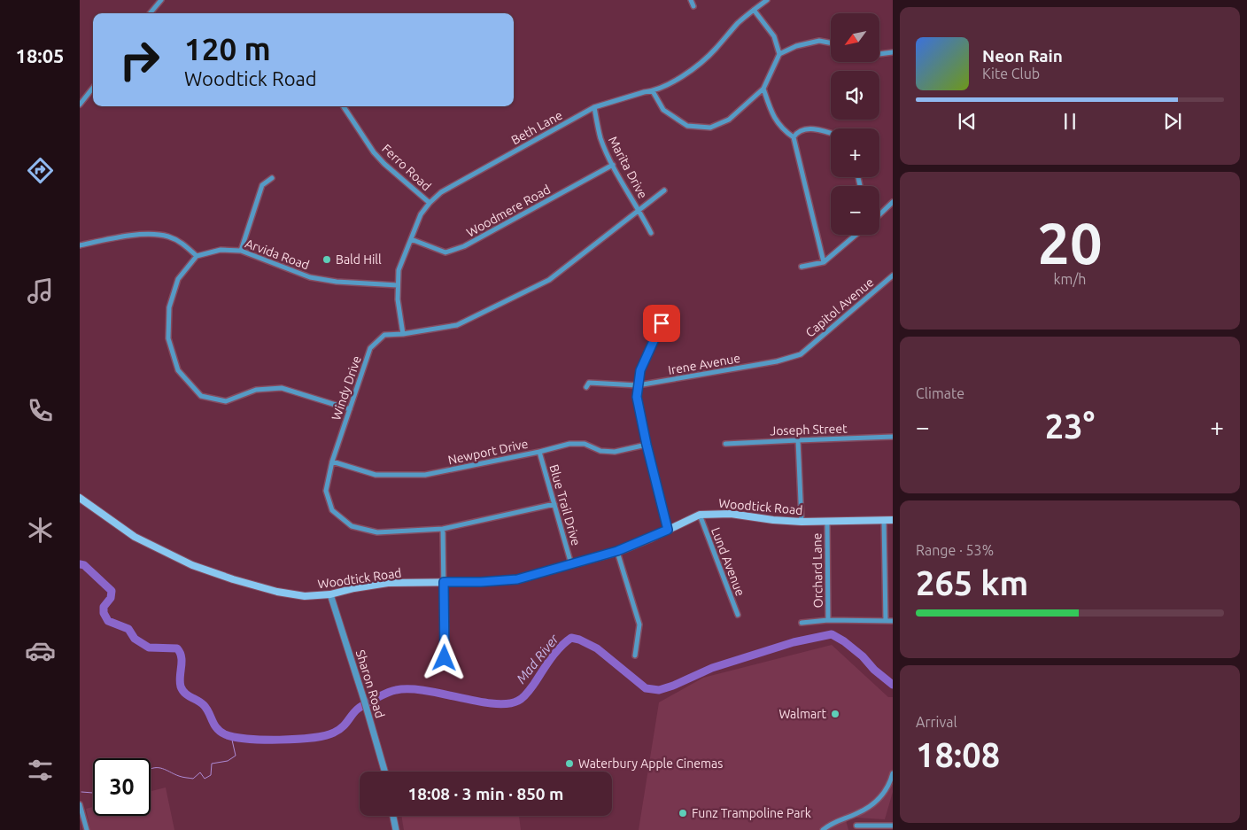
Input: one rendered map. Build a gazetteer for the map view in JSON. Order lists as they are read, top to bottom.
{
  "streets": {
    "main road": ["Woodtick Road"],
    "street": [
      "Beth Lane",
      "Ferro Road",
      "Marita Drive",
      "Woodmere Road",
      "Arvida Road",
      "Capitol Avenue",
      "Irene Avenue",
      "Windy Drive",
      "Joseph Street",
      "Newport Drive",
      "Blue Trail Drive",
      "Lund Avenue",
      "Orchard Lane",
      "Sharon Road"
    ]
  },
  "crossings": [
    ["Beth Lane", "Ferro Road"],
    ["Beth Lane", "Marita Drive"],
    ["Beth Lane", "Woodmere Road"],
    ["Beth Lane", "Arvida Road"],
    ["Beth Lane", "Windy Drive"],
    ["Marita Drive", "Woodmere Road"],
    ["Marita Drive", "Windy Drive"],
    ["Capitol Avenue", "Irene Avenue"],
    ["Windy Drive", "Newport Drive"],
    ["Windy Drive", "Blue Trail Drive"],
    ["Newport Drive", "Blue Trail Drive"],
    ["Blue Trail Drive", "Woodtick Road"],
    ["Woodtick Road", "Lund Avenue"],
    ["Woodtick Road", "Orchard Lane"],
    ["Woodtick Road", "Sharon Road"]
  ],
  "water": ["Mad River"],
  "places": [
    "Bald Hill",
    "Walmart",
    "Waterbury Apple Cinemas",
    "Funz Trampoline Park"
  ],
  "north": "bottom left",
  "page": {
    "tabs": "18:05",
    "map_buttons": ["+", "−"],
    "turn": ["120 m", "Woodtick Road"],
    "song": ["Neon Rain", "Kite Club"],
    "tile": [
      ["20", "km/h"],
      "Climate",
      ["Range · 53%", "265 km"],
      ["Arrival", "18:08"]
    ],
    "heat": ["−", "23°", "+"],
    "limit": "30",
    "trip": "18:08 · 3 min · 850 m"
  }
}
